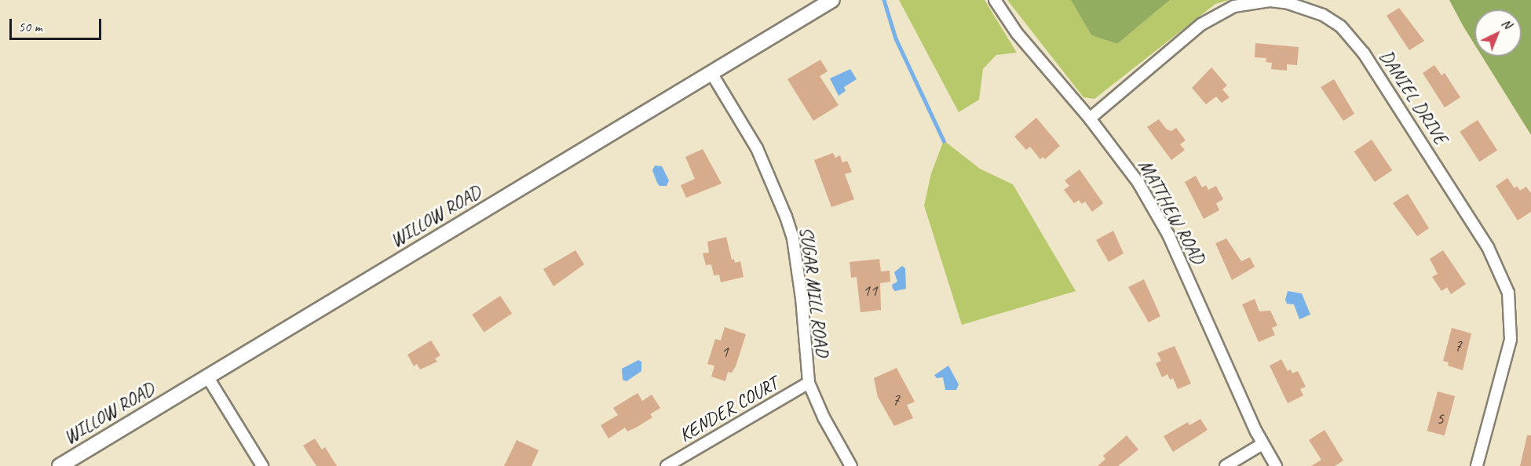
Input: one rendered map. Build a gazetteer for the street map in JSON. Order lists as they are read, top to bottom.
{
  "streets": {
    "street": [
      "DANIEL DRIVE",
      "MATTHEW ROAD",
      "WILLOW ROAD",
      "SUGAR MILL ROAD",
      "KENDER COURT"
    ]
  },
  "crossings": [
    ["DANIEL DRIVE", "MATTHEW ROAD"],
    ["WILLOW ROAD", "SUGAR MILL ROAD"],
    ["SUGAR MILL ROAD", "KENDER COURT"]
  ],
  "house_numbers": [
    "11",
    "7",
    "1",
    "7",
    "5"
  ],
  "scale_bar": "50 m",
  "north": "top right"
}
